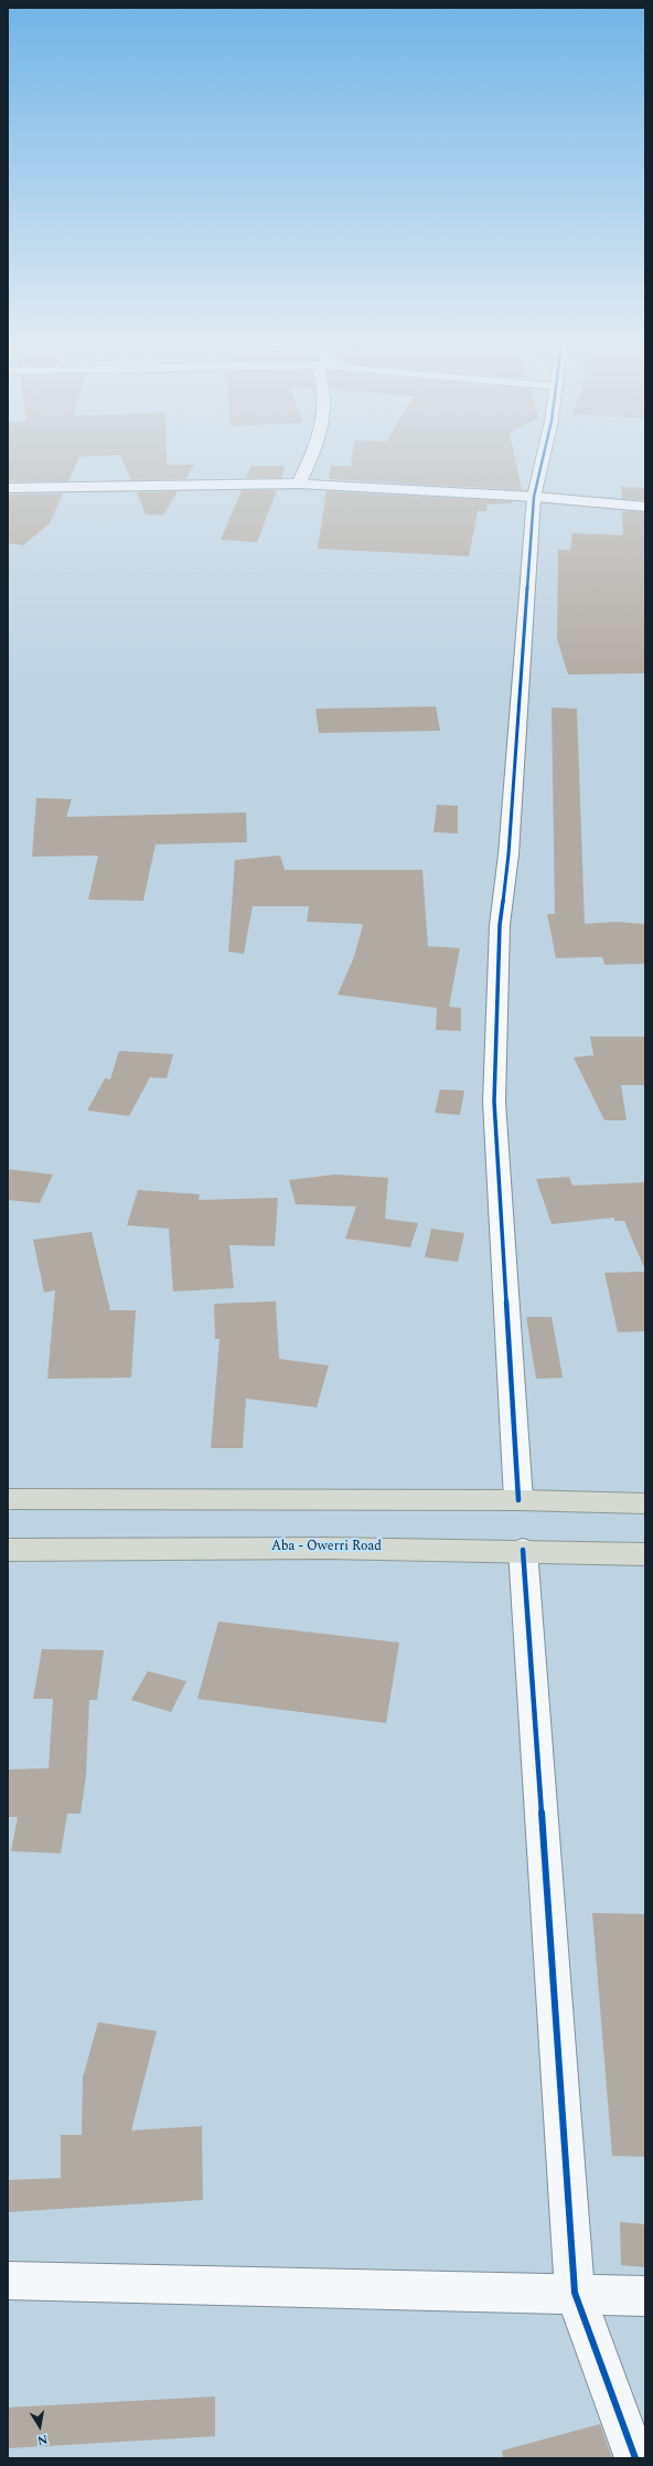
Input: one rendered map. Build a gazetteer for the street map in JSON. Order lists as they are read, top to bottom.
{
  "streets": {
    "highway": ["Aba - Owerri Road"]
  },
  "north": "bottom"
}
